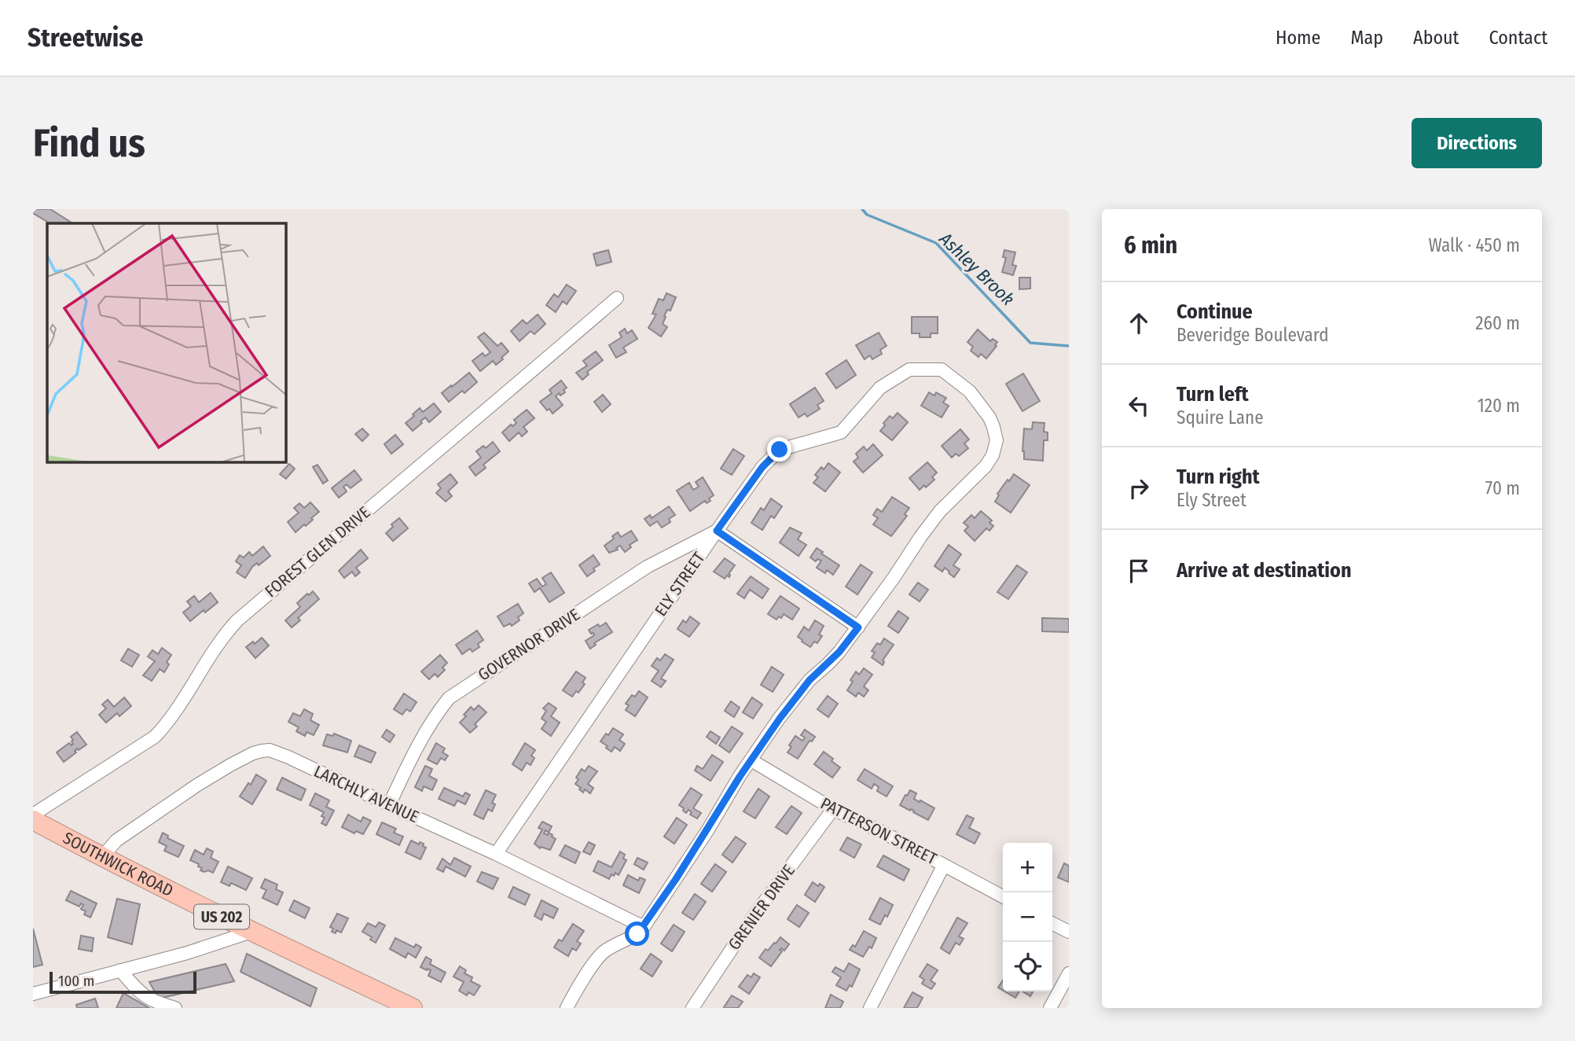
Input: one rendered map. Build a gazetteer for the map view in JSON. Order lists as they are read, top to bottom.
{
  "streets": {
    "highway": ["SOUTHWICK ROAD", "US 202"],
    "street": [
      "FOREST GLEN DRIVE",
      "ELY STREET",
      "GOVERNOR DRIVE",
      "LARCHLY AVENUE",
      "PATTERSON STREET",
      "GRENIER DRIVE"
    ]
  },
  "crossings": [
    ["ELY STREET", "GOVERNOR DRIVE"],
    ["ELY STREET", "LARCHLY AVENUE"],
    ["ELY STREET", "PATTERSON STREET"],
    ["GOVERNOR DRIVE", "LARCHLY AVENUE"],
    ["LARCHLY AVENUE", "SOUTHWICK ROAD"],
    ["PATTERSON STREET", "GRENIER DRIVE"]
  ],
  "water": ["Ashley Brook"],
  "scale_bar": "100 m",
  "page": {
    "header": "Streetwise",
    "nav": [
      "Home",
      "Map",
      "About",
      "Contact"
    ],
    "buttons": "Directions",
    "title": "Find us",
    "heading": ["6 min", "Walk · 450 m"],
    "list": [
      ["Continue", "Beveridge Boulevard", "260 m"],
      ["Turn left", "Squire Lane", "120 m"],
      ["Turn right", "Ely Street", "70 m"],
      "Arrive at destination"
    ],
    "map_buttons": ["+", "−"],
    "scale": "100 m"
  }
}
